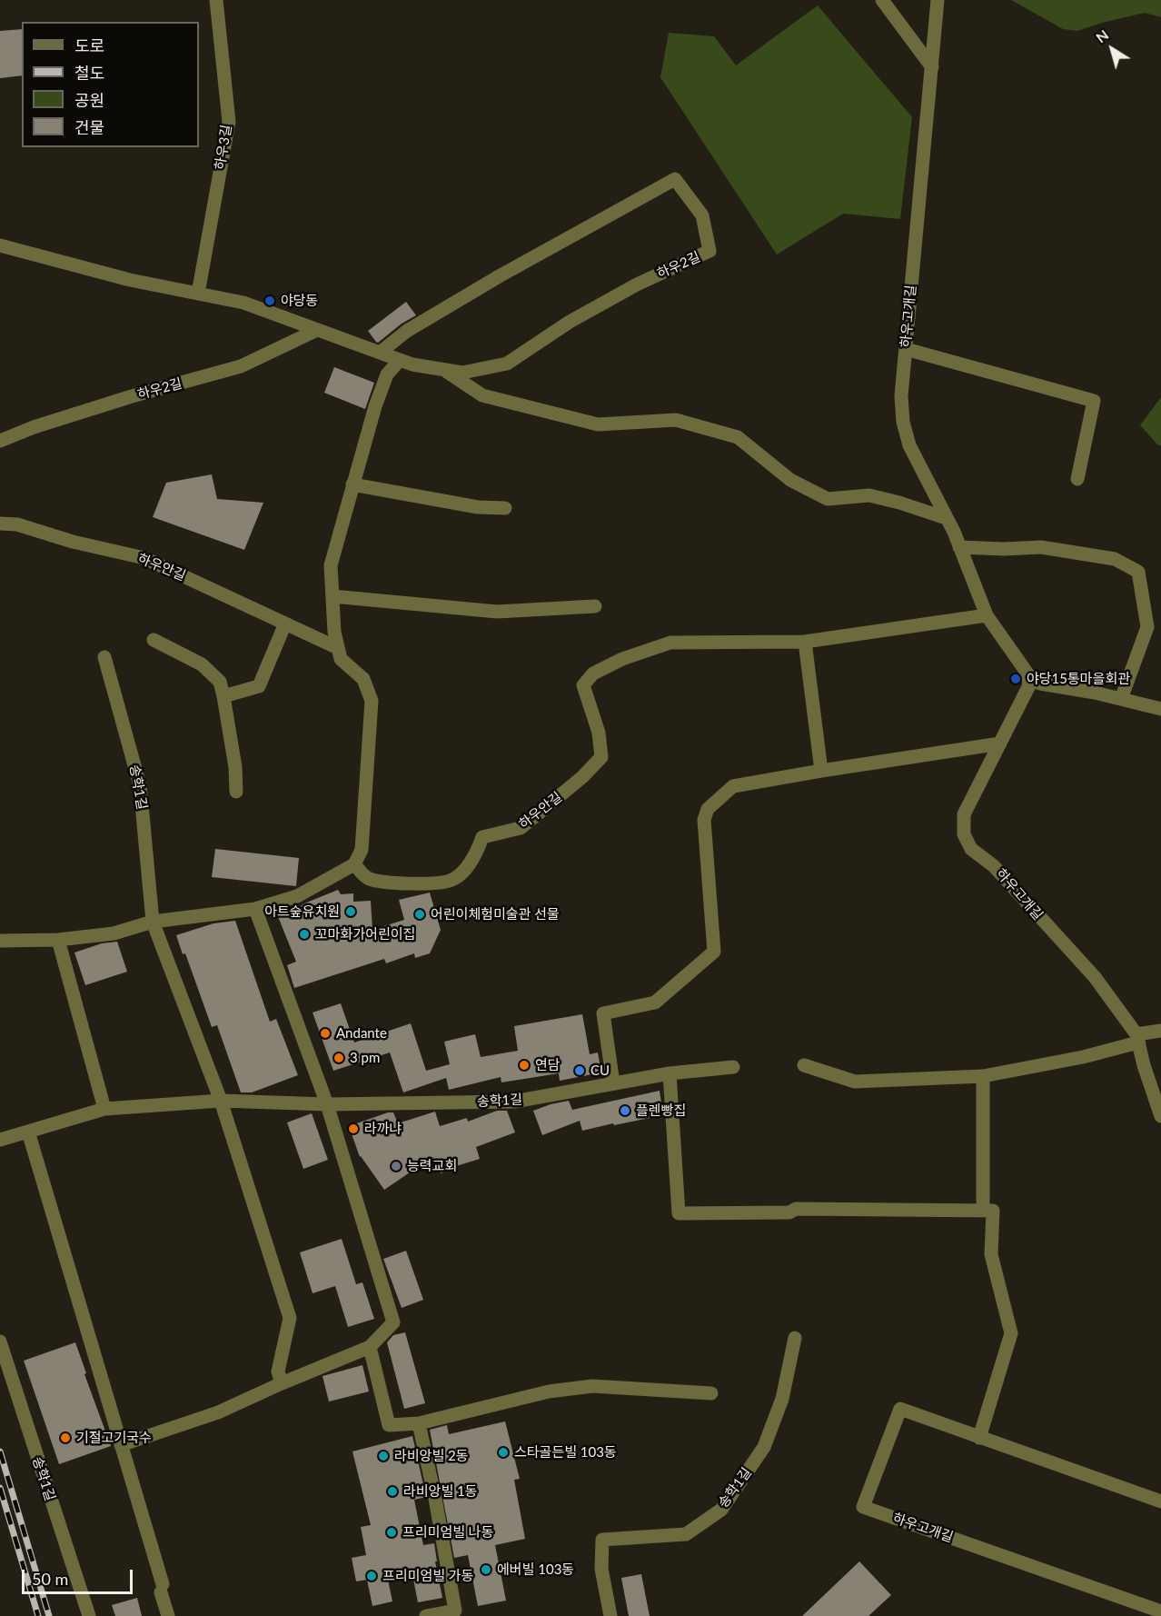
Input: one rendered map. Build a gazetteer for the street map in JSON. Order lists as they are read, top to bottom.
{
  "streets": {
    "street": [
      "하우3길",
      "하우2길",
      "하우고개길",
      "하우안길",
      "송학1길"
    ]
  },
  "crossings": [
    ["하우3길", "하우2길"]
  ],
  "places": [
    "야당동",
    "야당15통마을회관",
    "아트숲유치원",
    "어린이체험미술관 선물",
    "꼬마화가어린이집",
    "Andante",
    "3 pm",
    "연담",
    "CU",
    "플렌빵집",
    "라까냐",
    "능력교회",
    "기절고기국수",
    "스타골든빌 103동",
    "라비앙빌 2동",
    "라비앙빌 1동",
    "프리미엄빌 나동",
    "에버빌 103동",
    "프리미엄빌 가동"
  ],
  "legend": [
    "도로",
    "철도",
    "공원",
    "건물"
  ],
  "scale_bar": "50 m",
  "north": "top left"
}
